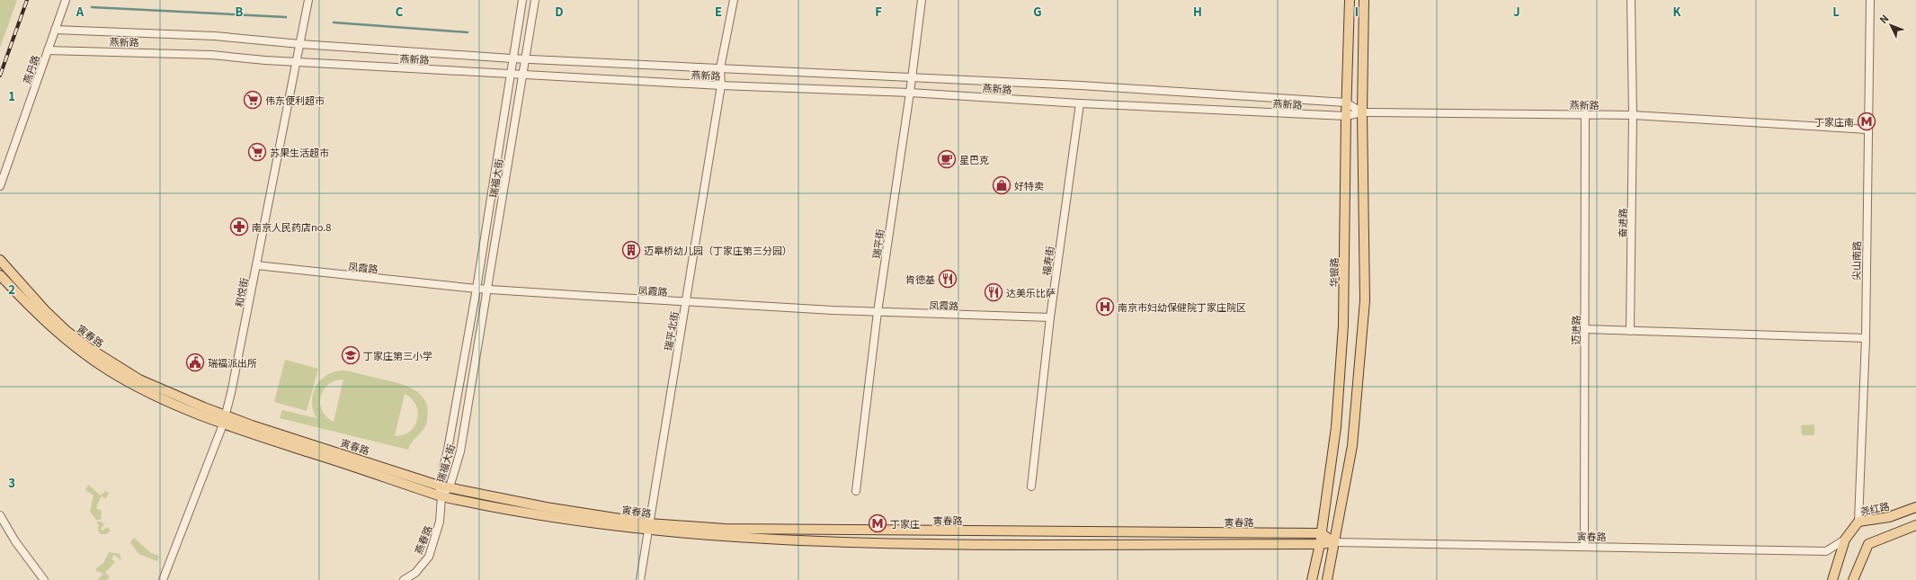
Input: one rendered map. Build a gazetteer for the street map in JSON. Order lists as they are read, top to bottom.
{
  "streets": {
    "main road": ["华银路", "寅春路", "尧红路"],
    "street": [
      "燕新路",
      "燕丹路",
      "瑞福大街",
      "奋进路",
      "瑞平街",
      "福寿街",
      "尖山南路",
      "凤霞路",
      "和悦街",
      "迈进路",
      "瑞平北街",
      "燕春路"
    ]
  },
  "crossings": [
    ["燕新路", "燕丹路"],
    ["燕新路", "瑞福大街"],
    ["燕新路", "奋进路"],
    ["燕新路", "瑞平街"],
    ["燕新路", "福寿街"],
    ["燕新路", "尖山南路"],
    ["燕新路", "华银路"],
    ["燕新路", "和悦街"],
    ["燕新路", "迈进路"],
    ["燕新路", "瑞平北街"],
    ["瑞福大街", "凤霞路"],
    ["瑞福大街", "寅春路"],
    ["瑞福大街", "燕春路"],
    ["瑞平街", "凤霞路"],
    ["福寿街", "凤霞路"],
    ["尖山南路", "尧红路"],
    ["凤霞路", "和悦街"],
    ["凤霞路", "瑞平北街"],
    ["华银路", "寅春路"],
    ["和悦街", "寅春路"],
    ["迈进路", "寅春路"],
    ["瑞平北街", "寅春路"],
    ["寅春路", "尧红路"],
    ["寅春路", "燕春路"]
  ],
  "places": {
    "supermarket": ["伟东便利超市", "苏果生活超市"],
    "metro station": ["丁家庄南", "丁家庄"],
    "cafe": ["星巴克"],
    "shop": ["好特卖"],
    "pharmacy": ["南京人民药店no.8"],
    "building": ["迈皋桥幼儿园（丁家庄第三分园）"],
    "restaurant": ["肯德基", "达美乐比萨"],
    "hospital": ["南京市妇幼保健院丁家庄院区"],
    "school or university": ["丁家庄第三小学"],
    "public building": ["瑞福派出所"]
  },
  "north": "top left",
  "grid": {
    "columns": [
      "A",
      "B",
      "C",
      "D",
      "E",
      "F",
      "G",
      "H",
      "I",
      "J",
      "K",
      "L"
    ],
    "rows": ["1", "2", "3"]
  }
}
